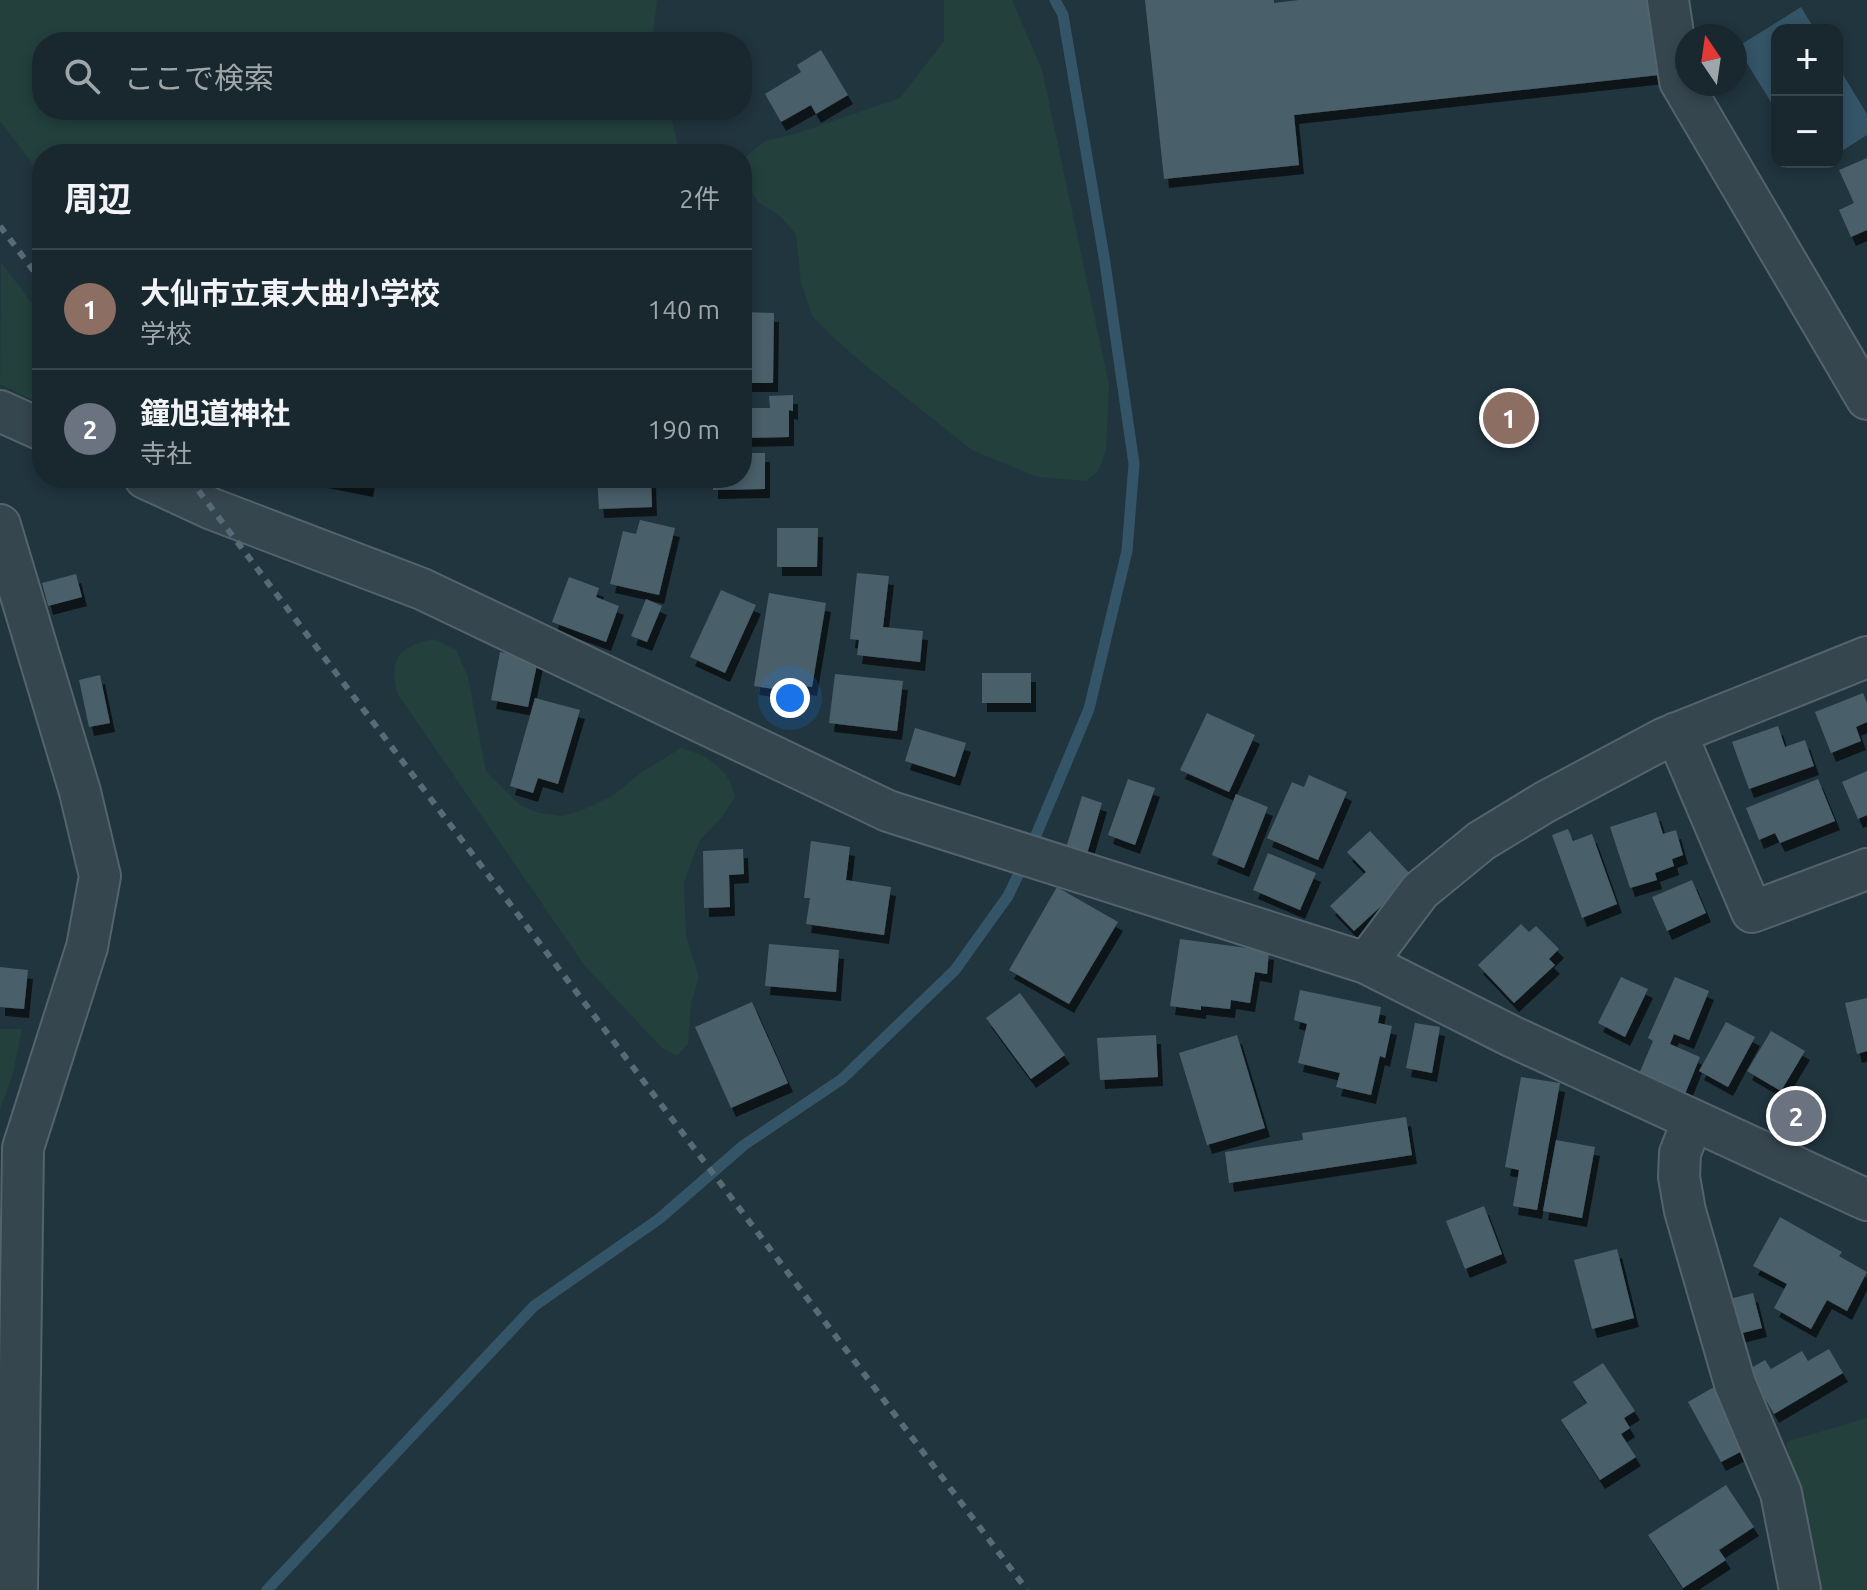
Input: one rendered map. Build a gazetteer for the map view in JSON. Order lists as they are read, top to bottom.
{
  "north": "top",
  "page": {
    "map_buttons": ["+", "−"],
    "search": "ここで検索",
    "heading": ["周辺", "2件"],
    "list": [
      {
        "mark": "1",
        "name": "大仙市立東大曲小学校",
        "note": "学校",
        "value": "140 m"
      },
      {
        "mark": "2",
        "name": "鐘旭道神社",
        "note": "寺社",
        "value": "190 m"
      }
    ],
    "pins": ["1", "2"]
  }
}
